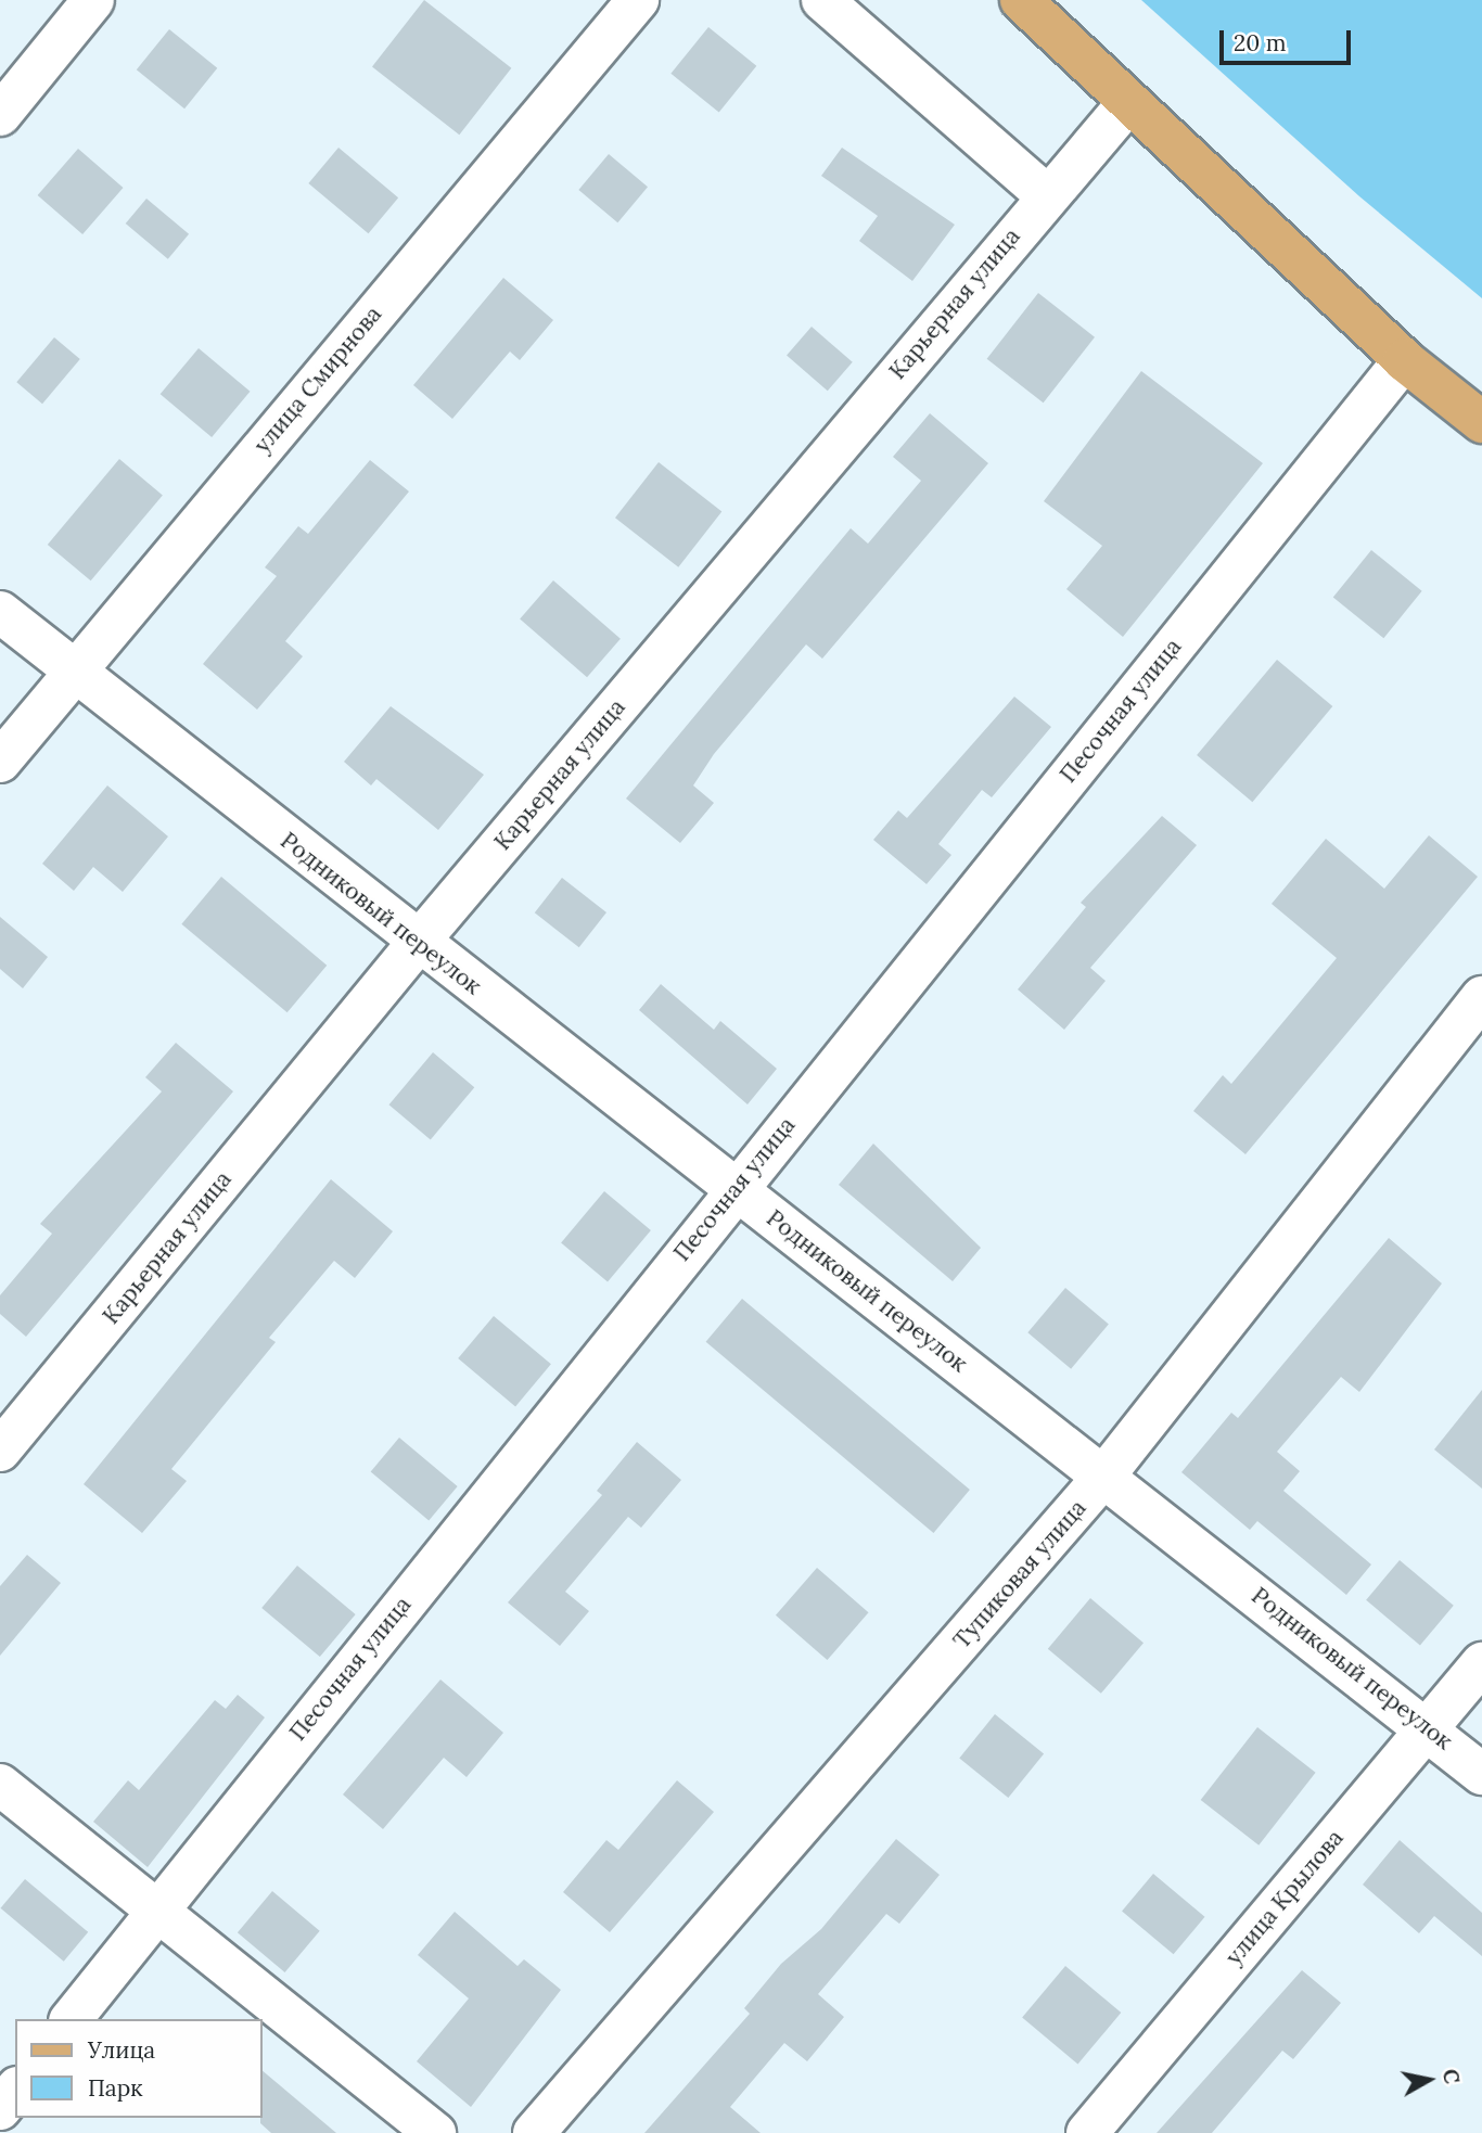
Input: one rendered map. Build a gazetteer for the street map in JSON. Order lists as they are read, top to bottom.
{
  "streets": {
    "street": [
      "Карьерная улица",
      "улица Смирнова",
      "Песочная улица",
      "Родниковый переулок",
      "Тупиковая улица",
      "улица Крылова"
    ]
  },
  "crossings": [
    ["Карьерная улица", "Родниковый переулок"],
    ["улица Смирнова", "Родниковый переулок"],
    ["Песочная улица", "Родниковый переулок"],
    ["Родниковый переулок", "Тупиковая улица"],
    ["Родниковый переулок", "улица Крылова"]
  ],
  "legend": ["Улица", "Парк"],
  "scale_bar": "20 m",
  "north": "right"
}
